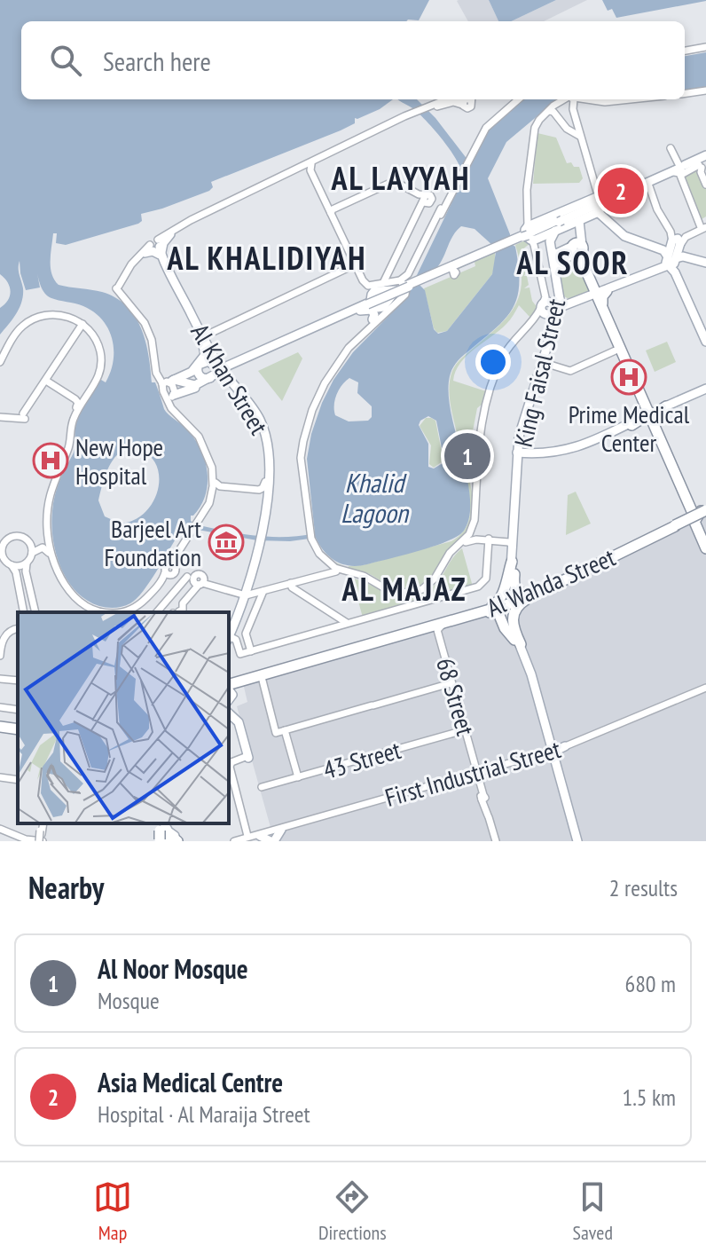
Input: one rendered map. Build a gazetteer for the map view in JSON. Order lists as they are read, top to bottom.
{
  "streets": {
    "highway": ["Al Wahda Street"],
    "main road": [
      "King Faisal Street",
      "Al Khan Street",
      "68 Street",
      "43 Street",
      "First Industrial Street"
    ]
  },
  "crossings": [
    ["King Faisal Street", "Al Wahda Street"],
    ["Al Wahda Street", "68 Street"],
    ["68 Street", "43 Street"],
    ["68 Street", "First Industrial Street"]
  ],
  "districts": [
    "AL LAYYAH",
    "AL KHALIDIYAH",
    "AL SOOR",
    "AL MAJAZ"
  ],
  "water": ["Khalid Lagoon"],
  "places": {
    "hospital": ["Prime Medical Center", "New Hope Hospital"],
    "museum": ["Barjeel Art Foundation"]
  },
  "page": {
    "search": "Search here",
    "pins": ["2", "1"],
    "heading": ["Nearby", "2 results"],
    "list": [
      {
        "mark": "1",
        "name": "Al Noor Mosque",
        "note": "Mosque",
        "value": "680 m"
      },
      {
        "mark": "2",
        "name": "Asia Medical Centre",
        "note": "Hospital · Al Maraija Street",
        "value": "1.5 km"
      }
    ],
    "nav": ["Map", "Directions", "Saved"]
  }
}
